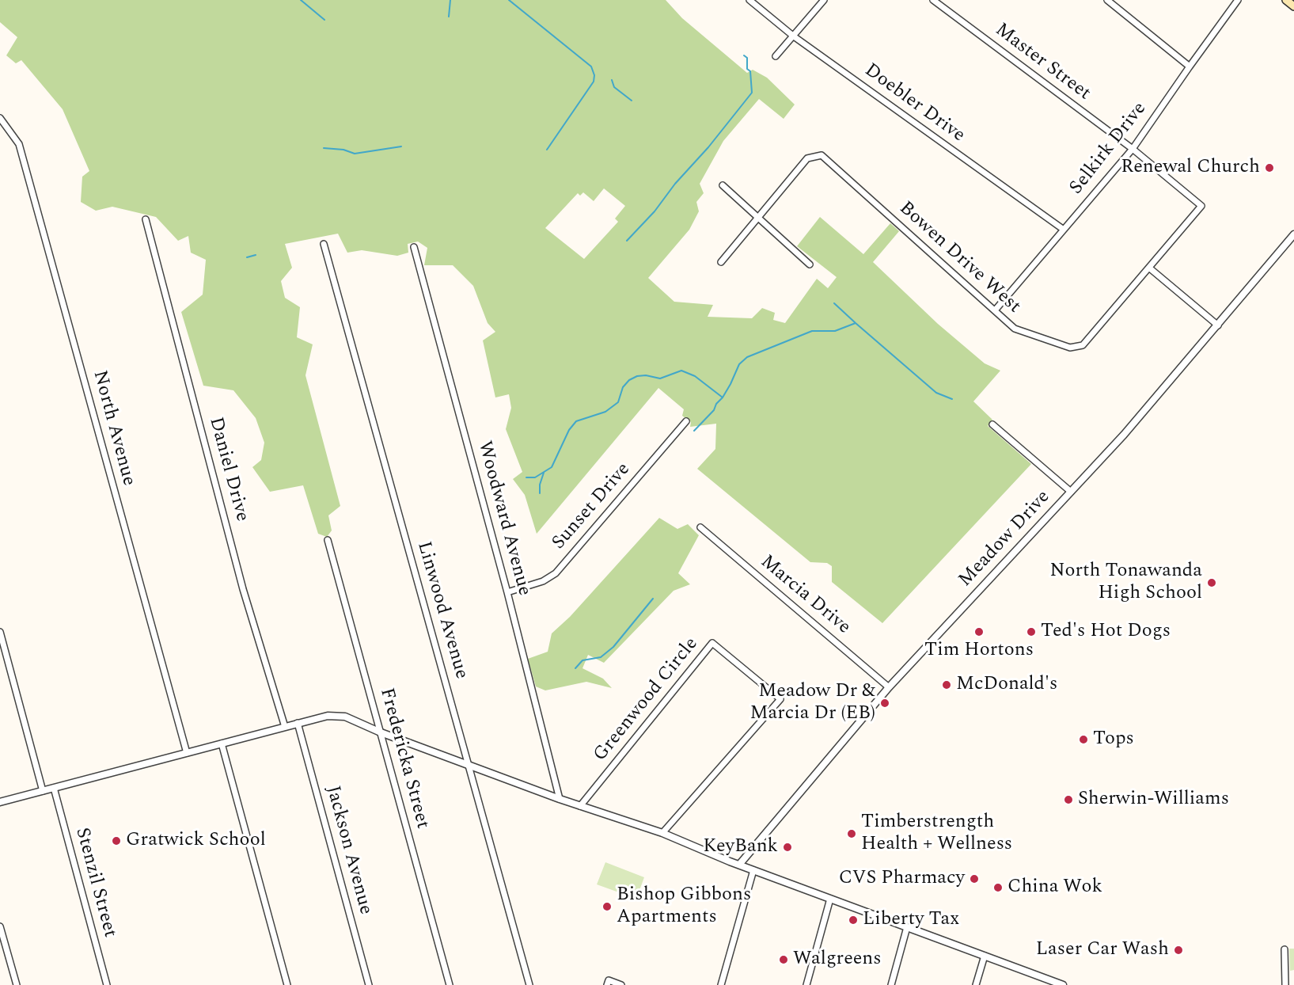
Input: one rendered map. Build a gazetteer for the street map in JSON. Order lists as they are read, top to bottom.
{
  "streets": {
    "street": [
      "Master Street",
      "Doebler Drive",
      "Selkirk Drive",
      "Bowen Drive West",
      "North Avenue",
      "Daniel Drive",
      "Sunset Drive",
      "Woodward Avenue",
      "Meadow Drive",
      "Marcia Drive",
      "Linwood Avenue",
      "Greenwood Circle",
      "Fredericka Street",
      "Jackson Avenue",
      "Stenzil Street"
    ]
  },
  "crossings": [
    ["Master Street", "Selkirk Drive"],
    ["Master Street", "Bowen Drive West"],
    ["Doebler Drive", "Selkirk Drive"],
    ["Selkirk Drive", "Bowen Drive West"],
    ["Sunset Drive", "Woodward Avenue"],
    ["Meadow Drive", "Marcia Drive"]
  ],
  "places": [
    "Renewal Church",
    "North Tonawanda High School",
    "Tim Hortons",
    "Ted's Hot Dogs",
    "McDonald's",
    "Meadow Dr & Marcia Dr (EB)",
    "Tops",
    "Sherwin-Williams",
    "Timberstrength Health + Wellness",
    "Gratwick School",
    "KeyBank",
    "CVS Pharmacy",
    "China Wok",
    "Bishop Gibbons Apartments",
    "Liberty Tax",
    "Laser Car Wash",
    "Walgreens"
  ]
}
